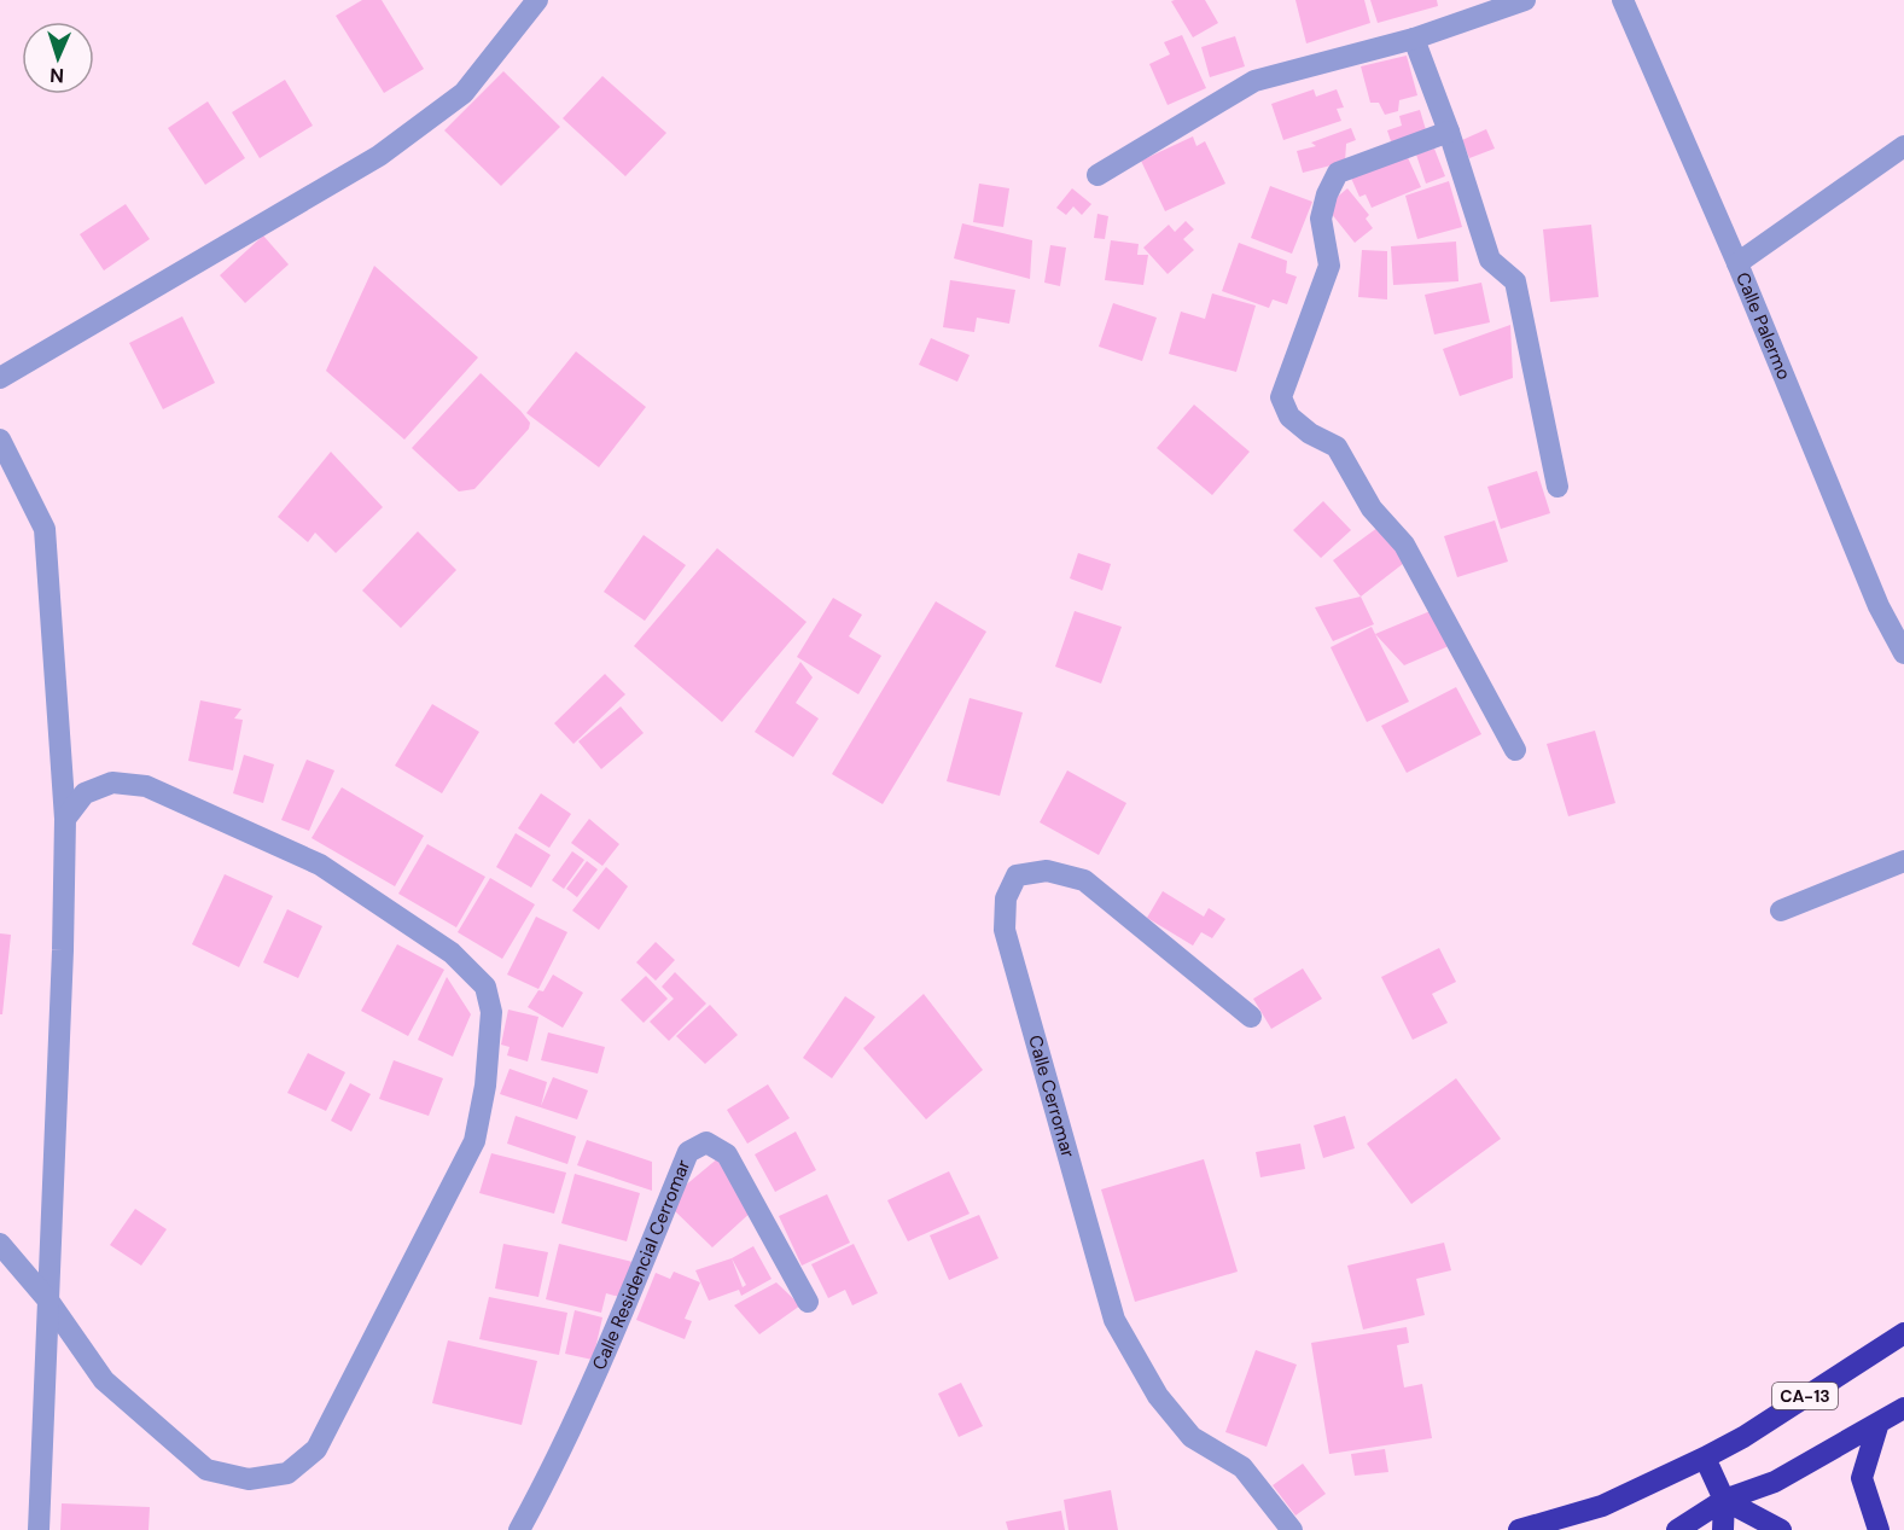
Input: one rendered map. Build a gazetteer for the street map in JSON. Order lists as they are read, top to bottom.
{
  "streets": {
    "highway": ["CA-13"],
    "street": ["Calle Palermo", "Calle Cerromar", "Calle Residencial Cerromar"]
  },
  "north": "bottom"
}
